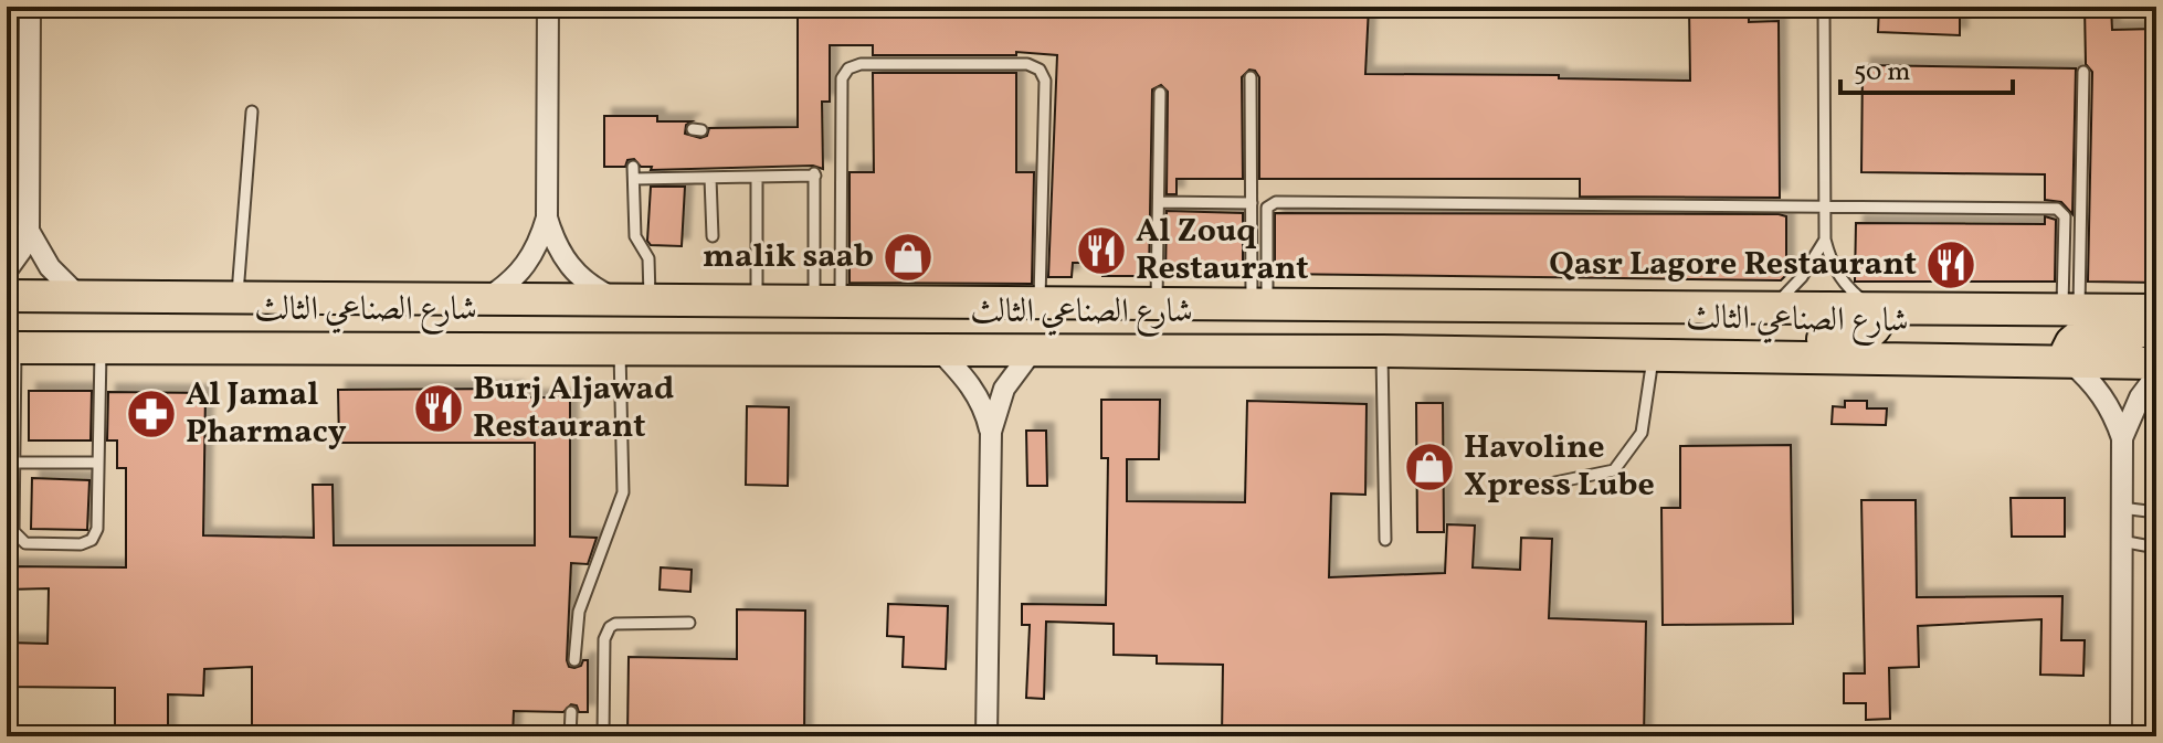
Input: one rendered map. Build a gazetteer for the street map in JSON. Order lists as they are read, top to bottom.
{
  "streets": {
    "main road": ["شارع الصناعي الثالث"]
  },
  "places": {
    "restaurant": ["Al Zouq Restaurant", "Qasr Lagore Restaurant", "Burj Aljawad Restaurant"],
    "shop": ["malik saab", "Havoline Xpress Lube"],
    "pharmacy": ["Al Jamal Pharmacy"]
  },
  "scale_bar": "50 m"
}
